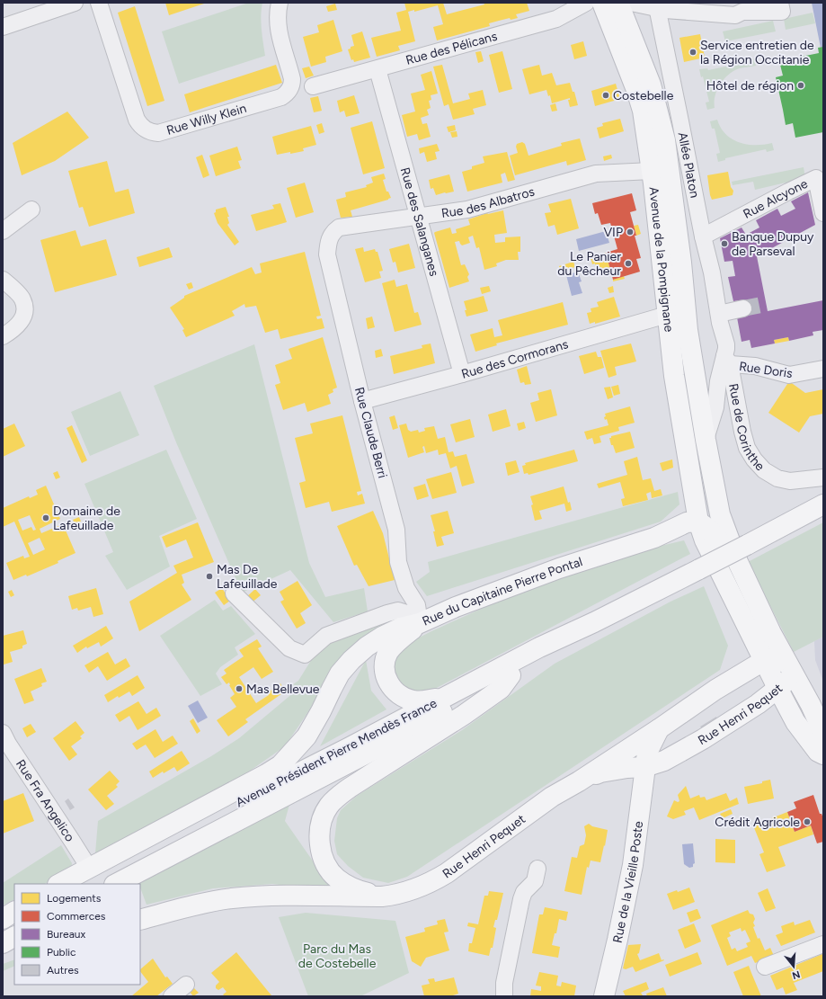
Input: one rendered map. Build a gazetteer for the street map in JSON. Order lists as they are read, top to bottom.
{
  "streets": {
    "main road": [
      "Avenue de la Pompignane",
      "Rue du Capitaine Pierre Pontal",
      "Rue Henri Pequet",
      "Avenue Président Pierre Mendès France",
      "Rue de la Vieille Poste"
    ],
    "street": [
      "Rue des Pélicans",
      "Rue Willy Klein",
      "Allée Platon",
      "Rue Alcyone",
      "Rue des Albatros",
      "Rue des Salanganes",
      "Rue des Cormorans",
      "Rue Doris",
      "Rue de Corinthe",
      "Rue Claude Berri",
      "Rue Fra Angelico"
    ]
  },
  "crossings": [
    ["Rue des Pélicans", "Rue des Salanganes"],
    ["Allée Platon", "Rue Alcyone"],
    ["Allée Platon", "Rue de Corinthe"],
    ["Rue des Albatros", "Rue des Salanganes"],
    ["Rue des Albatros", "Avenue de la Pompignane"],
    ["Rue des Albatros", "Rue Claude Berri"],
    ["Rue des Salanganes", "Rue des Cormorans"],
    ["Avenue de la Pompignane", "Rue des Cormorans"],
    ["Avenue de la Pompignane", "Rue Doris"],
    ["Avenue de la Pompignane", "Rue de Corinthe"],
    ["Avenue de la Pompignane", "Rue du Capitaine Pierre Pontal"],
    ["Avenue de la Pompignane", "Rue Henri Pequet"],
    ["Avenue de la Pompignane", "Avenue Président Pierre Mendès France"],
    ["Rue des Cormorans", "Rue Claude Berri"],
    ["Rue Doris", "Rue de Corinthe"],
    ["Rue Claude Berri", "Rue du Capitaine Pierre Pontal"],
    ["Rue Henri Pequet", "Rue de la Vieille Poste"],
    ["Avenue Président Pierre Mendès France", "Rue Fra Angelico"]
  ],
  "parks": ["Parc du Mas de Costebelle"],
  "places": [
    "Service entretien de la Région Occitanie",
    "Hôtel de région",
    "Costebelle",
    "VIP",
    "Banque Dupuy de Parseval",
    "Le Panier du Pêcheur",
    "Domaine de Lafeuillade",
    "Mas De Lafeuillade",
    "Mas Bellevue",
    "Crédit Agricole"
  ],
  "legend": [
    "Logements",
    "Commerces",
    "Bureaux",
    "Public",
    "Autres"
  ],
  "north": "bottom"
}
